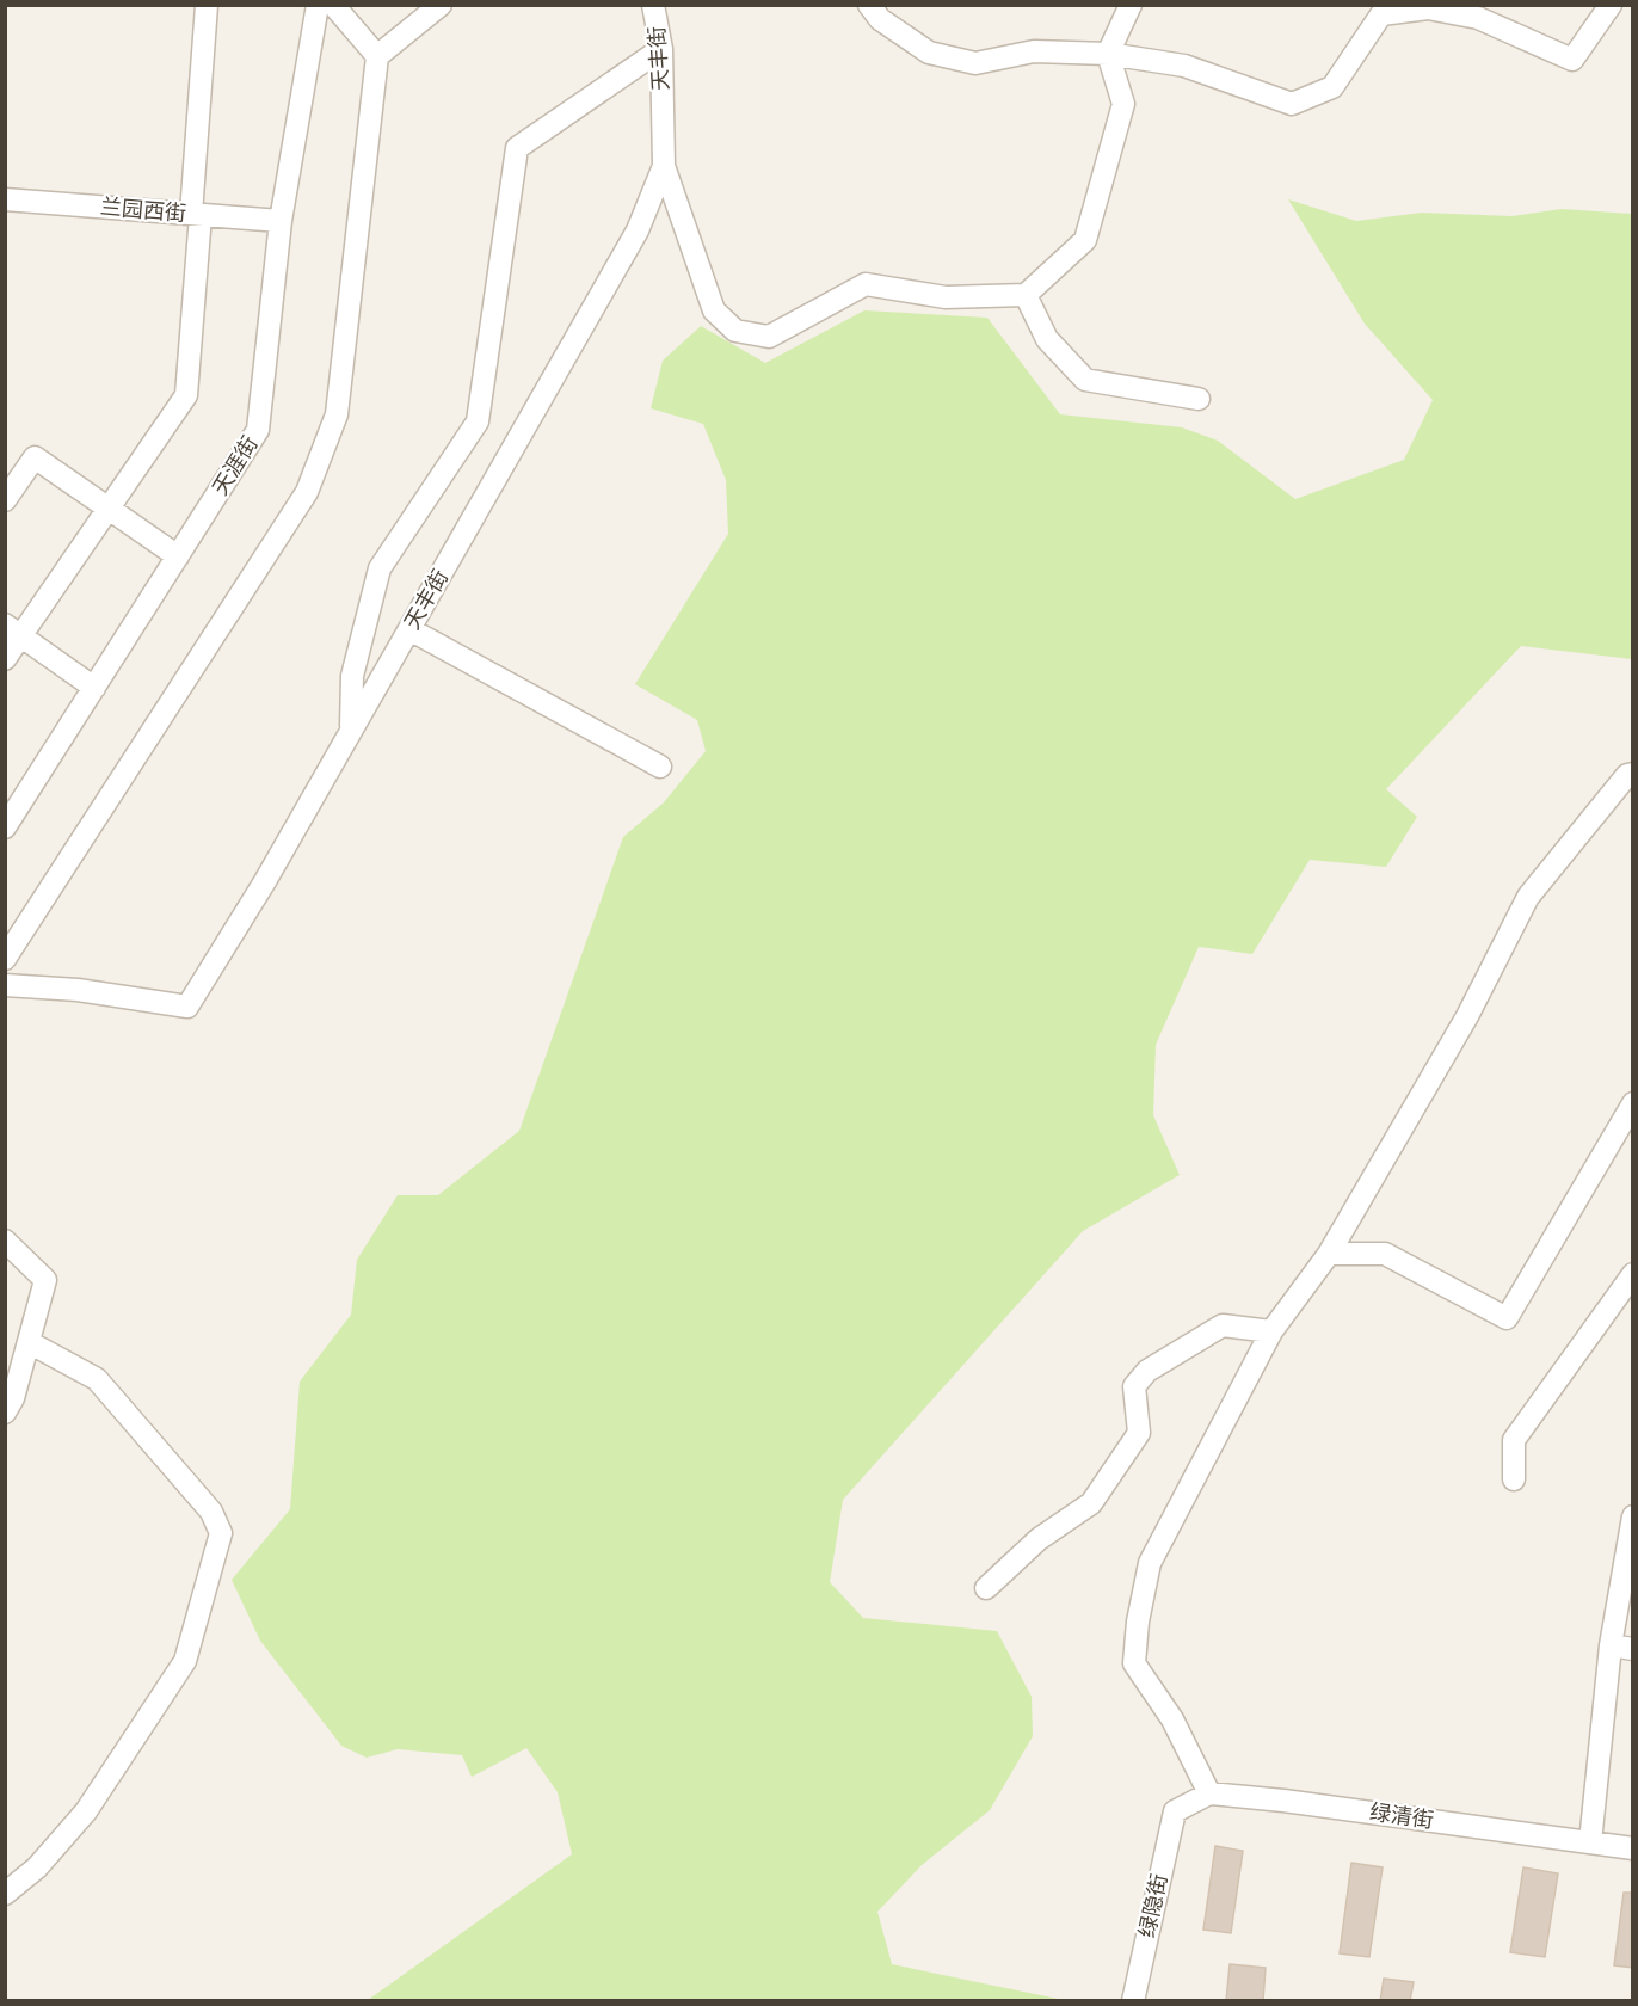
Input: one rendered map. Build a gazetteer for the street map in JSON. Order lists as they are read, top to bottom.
{
  "streets": {
    "street": [
      "天丰街",
      "兰园西街",
      "天涯街",
      "绿清街",
      "绿隐街"
    ]
  },
  "crossings": [
    ["兰园西街", "天涯街"],
    ["绿清街", "绿隐街"]
  ]
}
